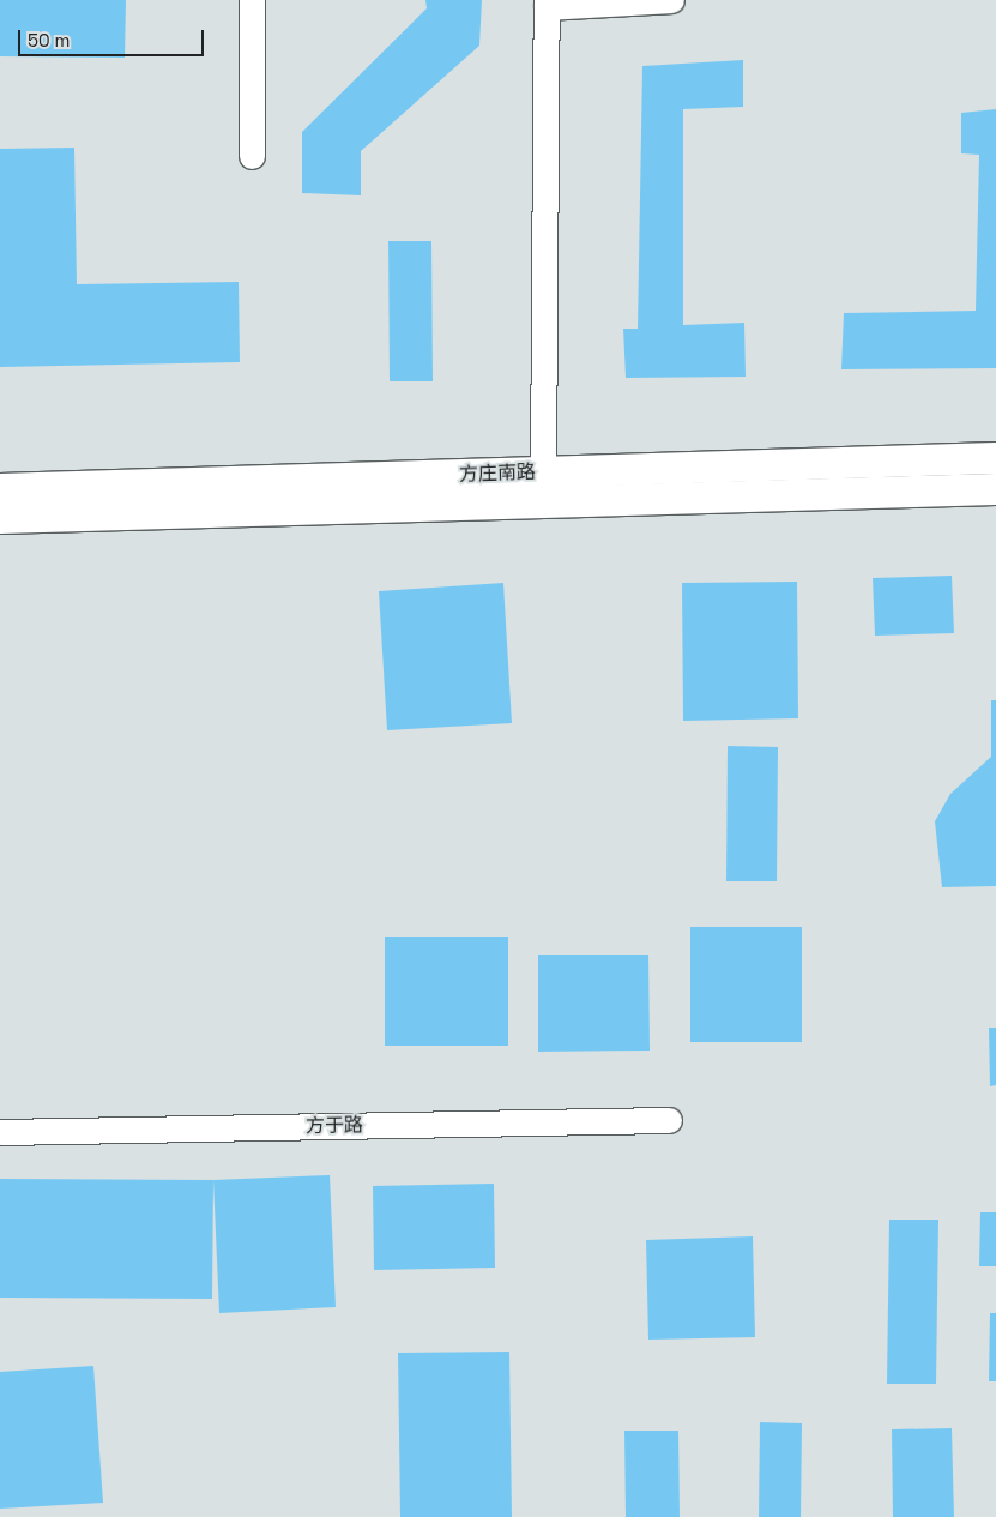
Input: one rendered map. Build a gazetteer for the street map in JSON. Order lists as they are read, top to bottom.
{
  "streets": {
    "main road": ["方庄南路"],
    "street": ["方于路"]
  },
  "scale_bar": "50 m"
}
